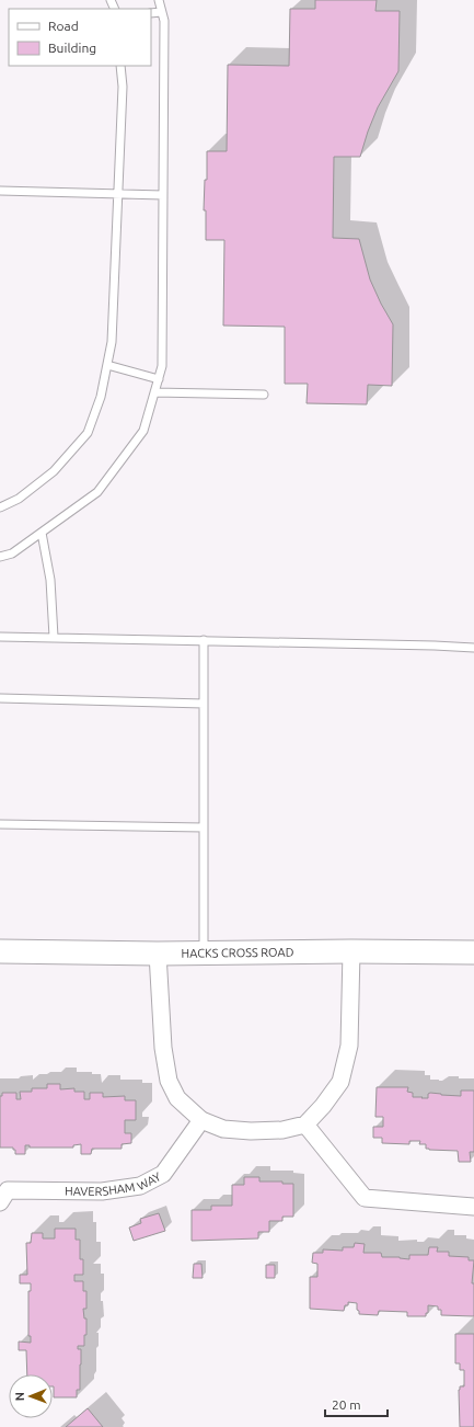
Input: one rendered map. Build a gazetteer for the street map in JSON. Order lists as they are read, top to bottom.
{
  "streets": {
    "main road": ["HACKS CROSS ROAD"],
    "street": ["HAVERSHAM WAY"]
  },
  "legend": ["Road", "Building"],
  "scale_bar": "20 m",
  "north": "left"
}
